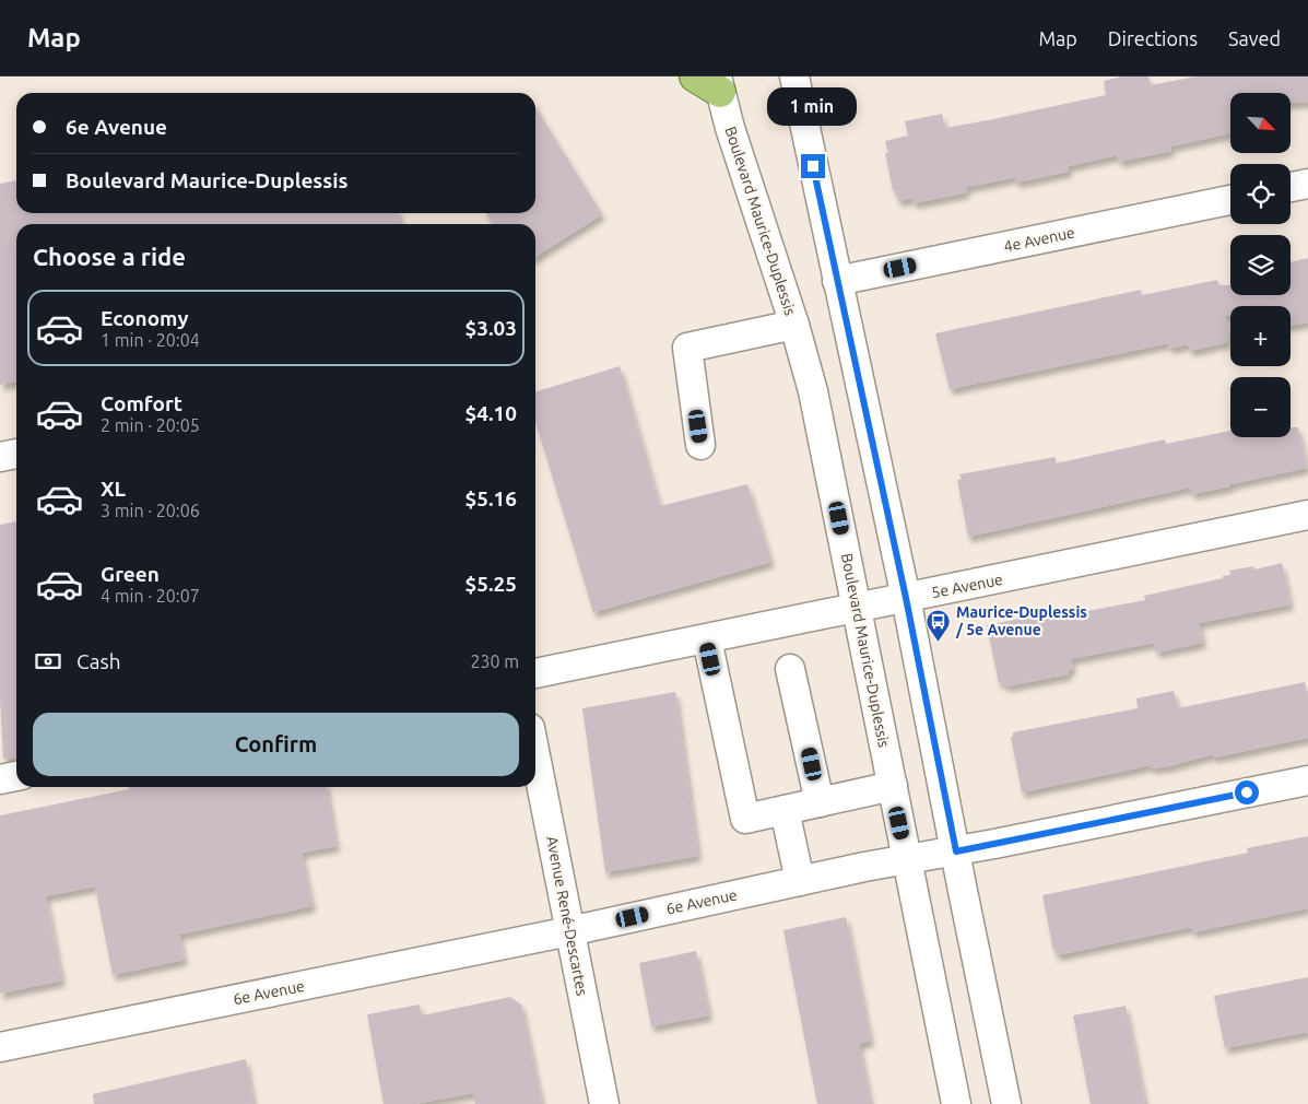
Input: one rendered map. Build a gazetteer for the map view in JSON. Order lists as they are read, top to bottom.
{
  "streets": {
    "street": [
      "Boulevard Maurice-Duplessis",
      "4e Avenue",
      "5e Avenue",
      "6e Avenue",
      "Avenue René-Descartes"
    ]
  },
  "crossings": [
    ["Boulevard Maurice-Duplessis", "5e Avenue"],
    ["Boulevard Maurice-Duplessis", "6e Avenue"],
    ["6e Avenue", "Avenue René-Descartes"]
  ],
  "places": {
    "bus stop": ["Maurice-Duplessis / 5e Avenue"]
  },
  "north": "bottom right",
  "page": {
    "header": "Map",
    "nav": ["Map", "Directions", "Saved"],
    "bubble": "1 min",
    "map_buttons": ["+", "−"],
    "banner": ["6e Avenue", "Boulevard Maurice-Duplessis"],
    "heading": "Choose a ride",
    "list": [
      {
        "name": "Economy",
        "note": "1 min · 20:04",
        "value": "$3.03"
      },
      {
        "name": "Comfort",
        "note": "2 min · 20:05",
        "value": "$4.10"
      },
      {
        "name": "XL",
        "note": "3 min · 20:06",
        "value": "$5.16"
      },
      {
        "name": "Green",
        "note": "4 min · 20:07",
        "value": "$5.25"
      }
    ],
    "pay": ["Cash", "230 m"],
    "buttons": "Confirm"
  }
}
